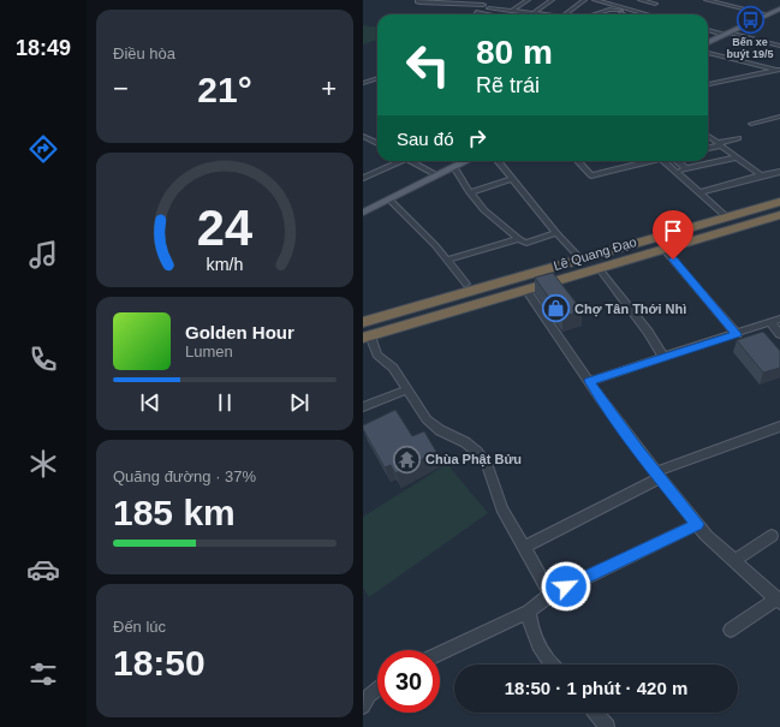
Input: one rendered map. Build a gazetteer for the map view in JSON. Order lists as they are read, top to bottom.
{
  "streets": {
    "highway": ["Lê Quang Đạo"]
  },
  "places": {
    "bus stop": ["Bến xe buýt 19/5"],
    "shop": ["Chợ Tân Thới Nhì"],
    "temple": ["Chùa Phật Bửu"]
  },
  "page": {
    "tabs": "18:49",
    "tile": [
      "Điều hòa",
      ["Quãng đường · 37%", "185 km"],
      ["Đến lúc", "18:50"]
    ],
    "turn": ["80 m", "Rẽ trái"],
    "heat": ["−", "21°", "+"],
    "then": "Sau đó",
    "song": ["Golden Hour", "Lumen"],
    "limit": "30",
    "trip": "18:50 · 1 phút · 420 m",
    "gauge": ["24", "km/h"]
  }
}
